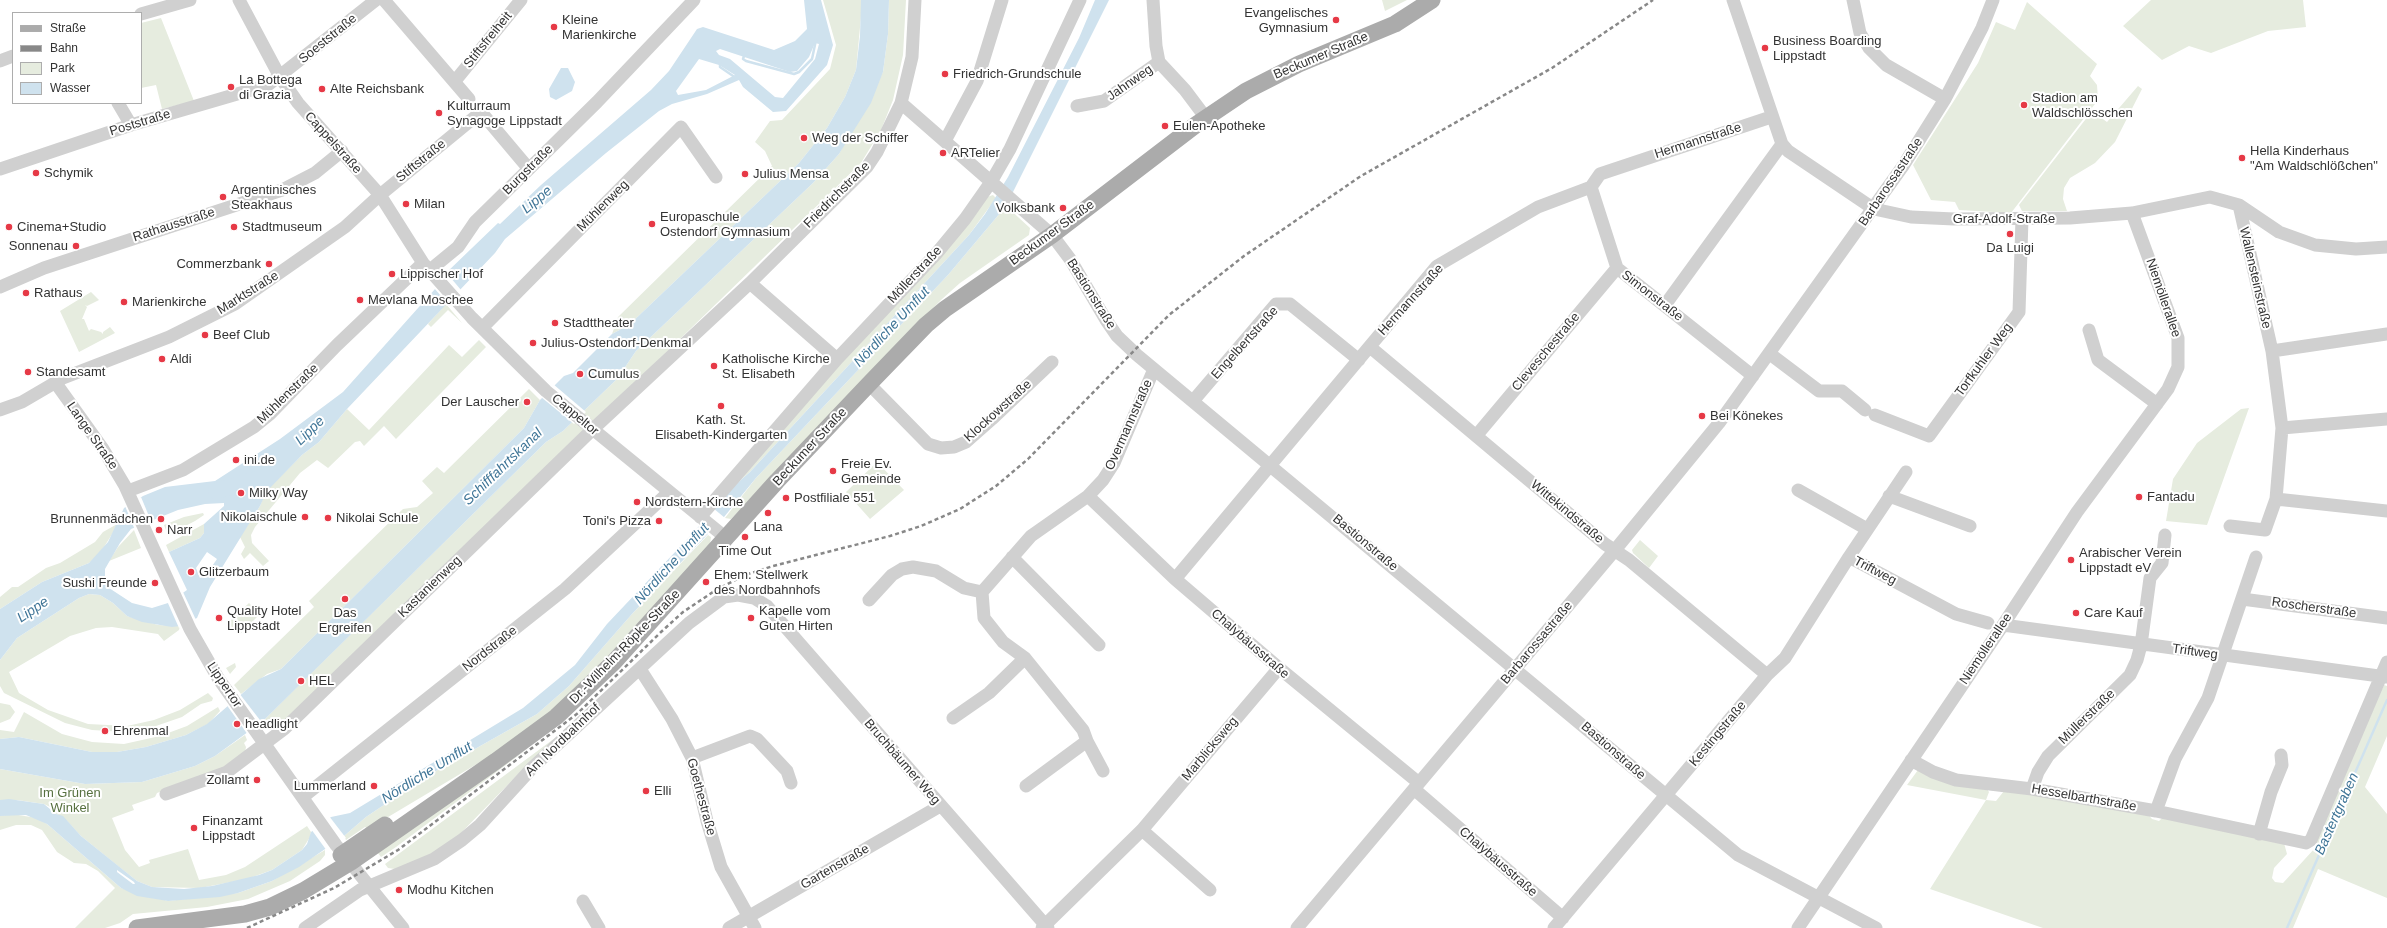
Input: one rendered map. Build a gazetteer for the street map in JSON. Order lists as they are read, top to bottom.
{
  "streets": {
    "main road": ["Beckumer Straße", "Dr.-Wilhelm-Röpke-Straße"],
    "street": [
      "Soeststraße",
      "Stiftsfreiheit",
      "Jahnweg",
      "Poststraße",
      "Hermannstraße",
      "Cappelstraße",
      "Stiftstraße",
      "Burgstraße",
      "Barbarossastraße",
      "Friedrichstraße",
      "Mühlenweg",
      "Graf-Adolf-Straße",
      "Rathausstraße",
      "Möllerstraße",
      "Wallensteinstraße",
      "Marktstraße",
      "Bastionstraße",
      "Simonstraße",
      "Niemöllerallee",
      "Engelbertstraße",
      "Cleveschestraße",
      "Torfkuhler Weg",
      "Mühlenstraße",
      "Klockowstraße",
      "Cappeltor",
      "Overmannstraße",
      "Lange Straße",
      "Wittekindstraße",
      "Triftweg",
      "Kastanienweg",
      "Roscherstraße",
      "Chalybäusstraße",
      "Nordstraße",
      "Lippertor",
      "Müllerstraße",
      "Kestingstraße",
      "Am Nordbahnhof",
      "Marblicksweg",
      "Bruchbäumer Weg",
      "Goethestraße",
      "Hesselbarthstraße",
      "Gartenstraße"
    ]
  },
  "crossings": [
    ["Soeststraße", "Poststraße"],
    ["Soeststraße", "Cappelstraße"],
    ["Beckumer Straße", "Jahnweg"],
    ["Beckumer Straße", "Bastionstraße"],
    ["Beckumer Straße", "Klockowstraße"],
    ["Beckumer Straße", "Cappeltor"],
    ["Beckumer Straße", "Dr.-Wilhelm-Röpke-Straße"],
    ["Poststraße", "Cappelstraße"],
    ["Hermannstraße", "Graf-Adolf-Straße"],
    ["Hermannstraße", "Bastionstraße"],
    ["Hermannstraße", "Simonstraße"],
    ["Hermannstraße", "Engelbertstraße"],
    ["Hermannstraße", "Wittekindstraße"],
    ["Hermannstraße", "Chalybäusstraße"],
    ["Cappelstraße", "Stiftstraße"],
    ["Cappelstraße", "Burgstraße"],
    ["Cappelstraße", "Rathausstraße"],
    ["Cappelstraße", "Marktstraße"],
    ["Cappelstraße", "Mühlenstraße"],
    ["Cappelstraße", "Cappeltor"],
    ["Stiftstraße", "Burgstraße"],
    ["Stiftstraße", "Marktstraße"],
    ["Burgstraße", "Mühlenstraße"],
    ["Burgstraße", "Cappeltor"],
    ["Barbarossastraße", "Graf-Adolf-Straße"],
    ["Barbarossastraße", "Bastionstraße"],
    ["Barbarossastraße", "Simonstraße"],
    ["Barbarossastraße", "Torfkuhler Weg"],
    ["Barbarossastraße", "Wittekindstraße"],
    ["Barbarossastraße", "Chalybäusstraße"],
    ["Friedrichstraße", "Bastionstraße"],
    ["Friedrichstraße", "Cappeltor"],
    ["Friedrichstraße", "Kastanienweg"],
    ["Mühlenweg", "Cappeltor"],
    ["Graf-Adolf-Straße", "Wallensteinstraße"],
    ["Graf-Adolf-Straße", "Niemöllerallee"],
    ["Graf-Adolf-Straße", "Torfkuhler Weg"],
    ["Möllerstraße", "Bastionstraße"],
    ["Möllerstraße", "Cappeltor"],
    ["Marktstraße", "Lange Straße"],
    ["Bastionstraße", "Niemöllerallee"],
    ["Bastionstraße", "Engelbertstraße"],
    ["Bastionstraße", "Overmannstraße"],
    ["Bastionstraße", "Kestingstraße"],
    ["Simonstraße", "Cleveschestraße"],
    ["Niemöllerallee", "Triftweg"],
    ["Niemöllerallee", "Hesselbarthstraße"],
    ["Cleveschestraße", "Wittekindstraße"],
    ["Mühlenstraße", "Cappeltor"],
    ["Mühlenstraße", "Lange Straße"],
    ["Mühlenstraße", "Lippertor"],
    ["Cappeltor", "Kastanienweg"],
    ["Cappeltor", "Dr.-Wilhelm-Röpke-Straße"],
    ["Cappeltor", "Nordstraße"],
    ["Overmannstraße", "Chalybäusstraße"],
    ["Lange Straße", "Lippertor"],
    ["Wittekindstraße", "Kestingstraße"],
    ["Triftweg", "Müllerstraße"],
    ["Triftweg", "Kestingstraße"],
    ["Triftweg", "Hesselbarthstraße"],
    ["Kastanienweg", "Lippertor"],
    ["Chalybäusstraße", "Kestingstraße"],
    ["Chalybäusstraße", "Marblicksweg"],
    ["Dr.-Wilhelm-Röpke-Straße", "Lippertor"],
    ["Nordstraße", "Lippertor"],
    ["Lippertor", "Am Nordbahnhof"],
    ["Müllerstraße", "Hesselbarthstraße"],
    ["Am Nordbahnhof", "Bruchbäumer Weg"],
    ["Am Nordbahnhof", "Goethestraße"],
    ["Marblicksweg", "Bruchbäumer Weg"],
    ["Bruchbäumer Weg", "Gartenstraße"],
    ["Goethestraße", "Gartenstraße"]
  ],
  "water": [
    "Lippe",
    "Nördliche Umflut",
    "Schifffahrtskanal",
    "Bastertgraben"
  ],
  "parks": ["Im Grünen Winkel"],
  "places": [
    "Evangelisches Gymnasium",
    "Kleine Marienkirche",
    "Business Boarding Lippstadt",
    "Friedrich-Grundschule",
    "La Bottega di Grazia",
    "Alte Reichsbank",
    "Stadion am Waldschlösschen",
    "Kulturraum Synagoge Lippstadt",
    "Eulen-Apotheke",
    "Weg der Schiffer",
    "ARTelier",
    "Hella Kinderhaus \"Am Waldschlößchen\"",
    "Schymik",
    "Julius Mensa",
    "Argentinisches Steakhaus",
    "Milan",
    "Volksbank",
    "Europaschule Ostendorf Gymnasium",
    "Cinema+Studio",
    "Stadtmuseum",
    "Da Luigi",
    "Sonnenau",
    "Commerzbank",
    "Lippischer Hof",
    "Rathaus",
    "Mevlana Moschee",
    "Marienkirche",
    "Stadttheater",
    "Beef Club",
    "Julius-Ostendorf-Denkmal",
    "Aldi",
    "Katholische Kirche St. Elisabeth",
    "Standesamt",
    "Cumulus",
    "Der Lauscher",
    "Kath. St. Elisabeth-Kindergarten",
    "Bei Könekes",
    "ini.de",
    "Freie Ev. Gemeinde",
    "Milky Way",
    "Fantadu",
    "Postfiliale 551",
    "Nordstern-Kirche",
    "Lana",
    "Nikolaischule",
    "Nikolai Schule",
    "Brunnenmädchen",
    "Toni's Pizza",
    "Narr",
    "Time Out",
    "Arabischer Verein Lippstadt eV",
    "Glitzerbaum",
    "Ehem. Stellwerk des Nordbahnhofs",
    "Sushi Freunde",
    "Das Ergreifen",
    "Care Kauf",
    "Quality Hotel Lippstadt",
    "Kapelle vom Guten Hirten",
    "HEL",
    "headlight",
    "Ehrenmal",
    "Zollamt",
    "Lummerland",
    "Elli",
    "Finanzamt Lippstadt",
    "Modhu Kitchen"
  ],
  "legend": [
    "Straße",
    "Bahn",
    "Park",
    "Wasser"
  ]
}
